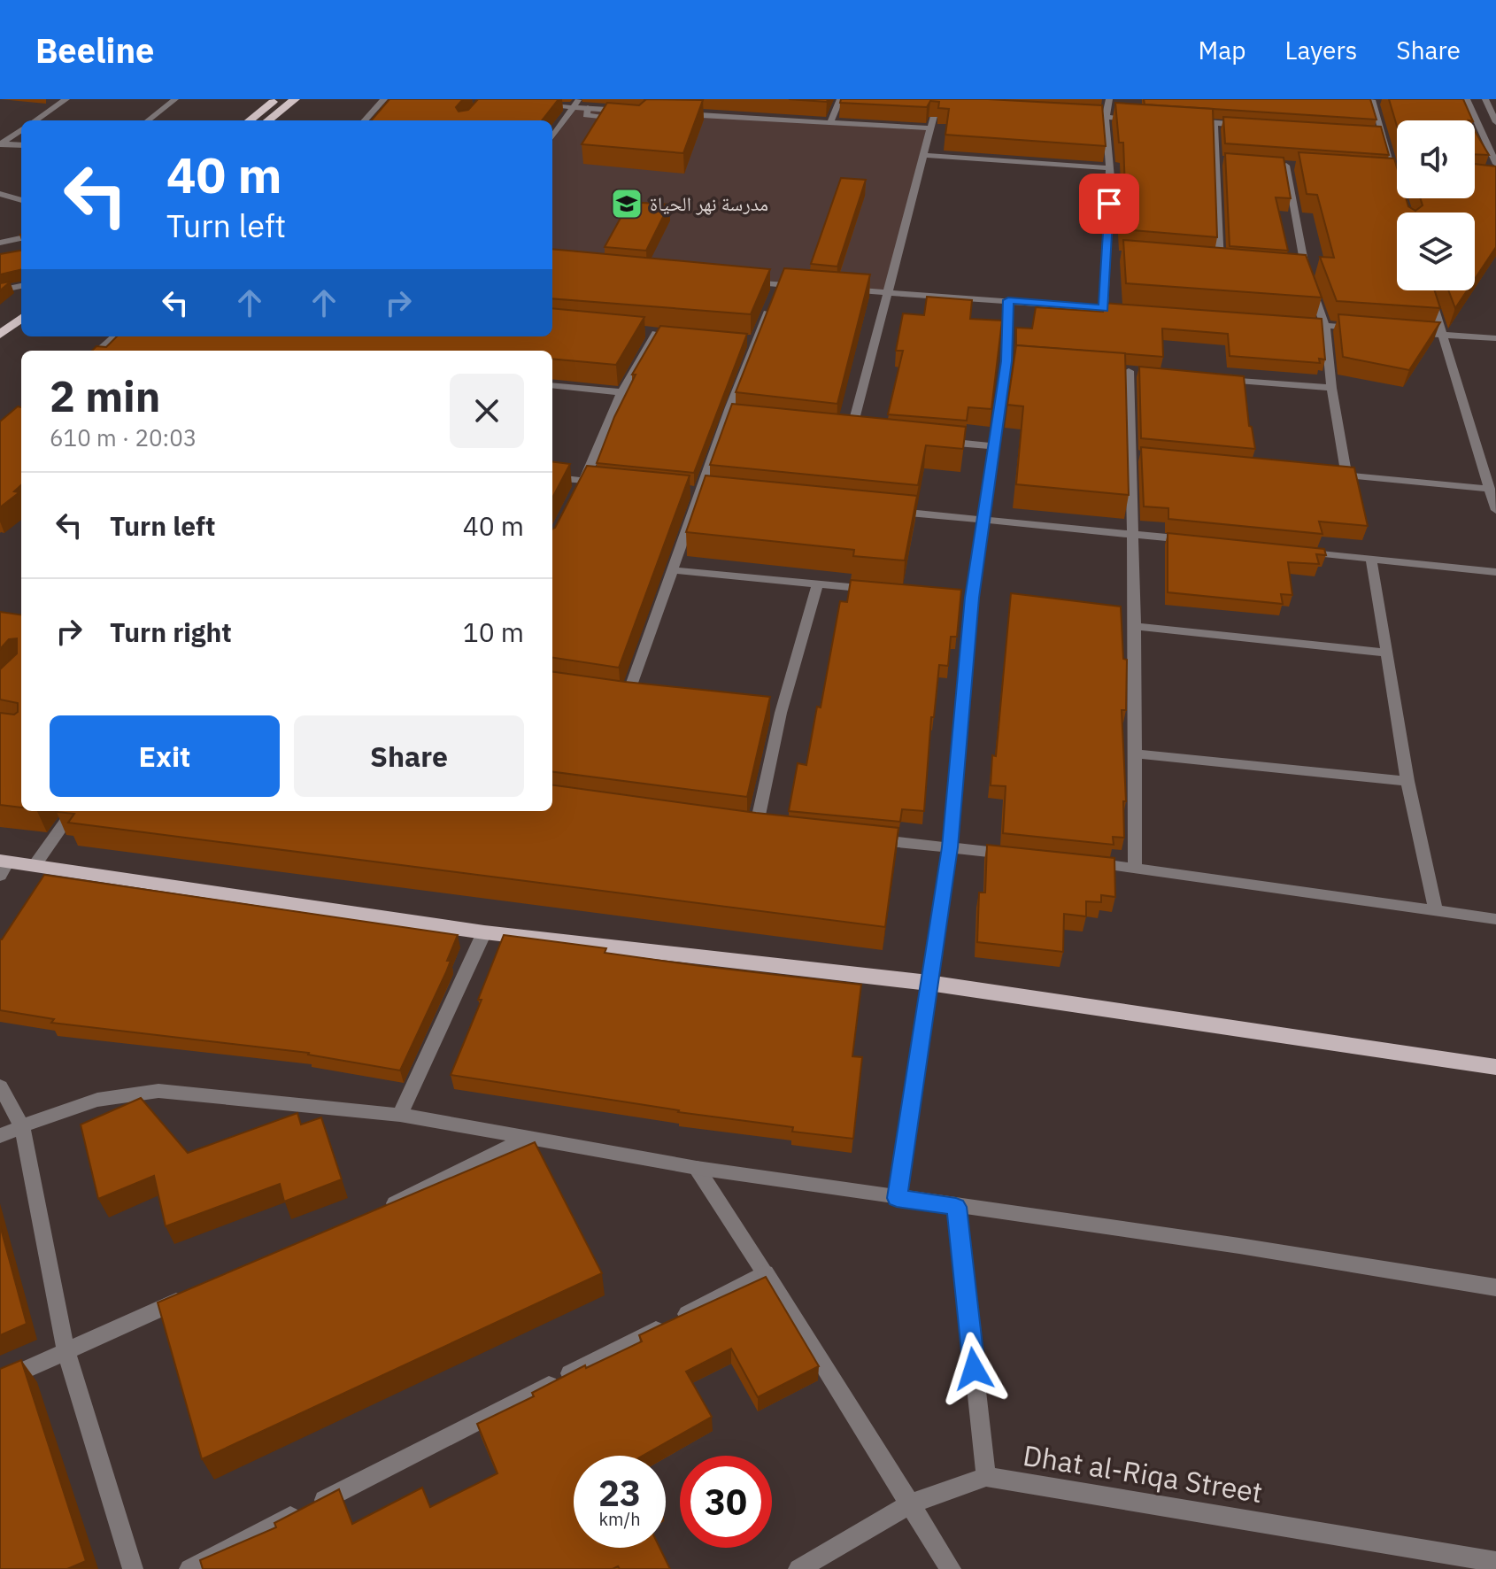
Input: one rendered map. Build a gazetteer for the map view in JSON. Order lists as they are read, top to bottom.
{
  "streets": {
    "street": ["Dhat al-Riqa Street"]
  },
  "places": {
    "school or university": ["مدرسة نهر الحياة"]
  },
  "page": {
    "header": "Beeline",
    "nav": ["Map", "Layers", "Share"],
    "turn": ["40 m", "Turn left"],
    "heading": ["2 min", "610 m · 20:03"],
    "list": [
      {
        "name": "Turn left",
        "value": "40 m"
      },
      {
        "name": "Turn right",
        "value": "10 m"
      }
    ],
    "buttons": ["Exit", "Share"],
    "speed": "23 km/h",
    "limit": "30"
  }
}
